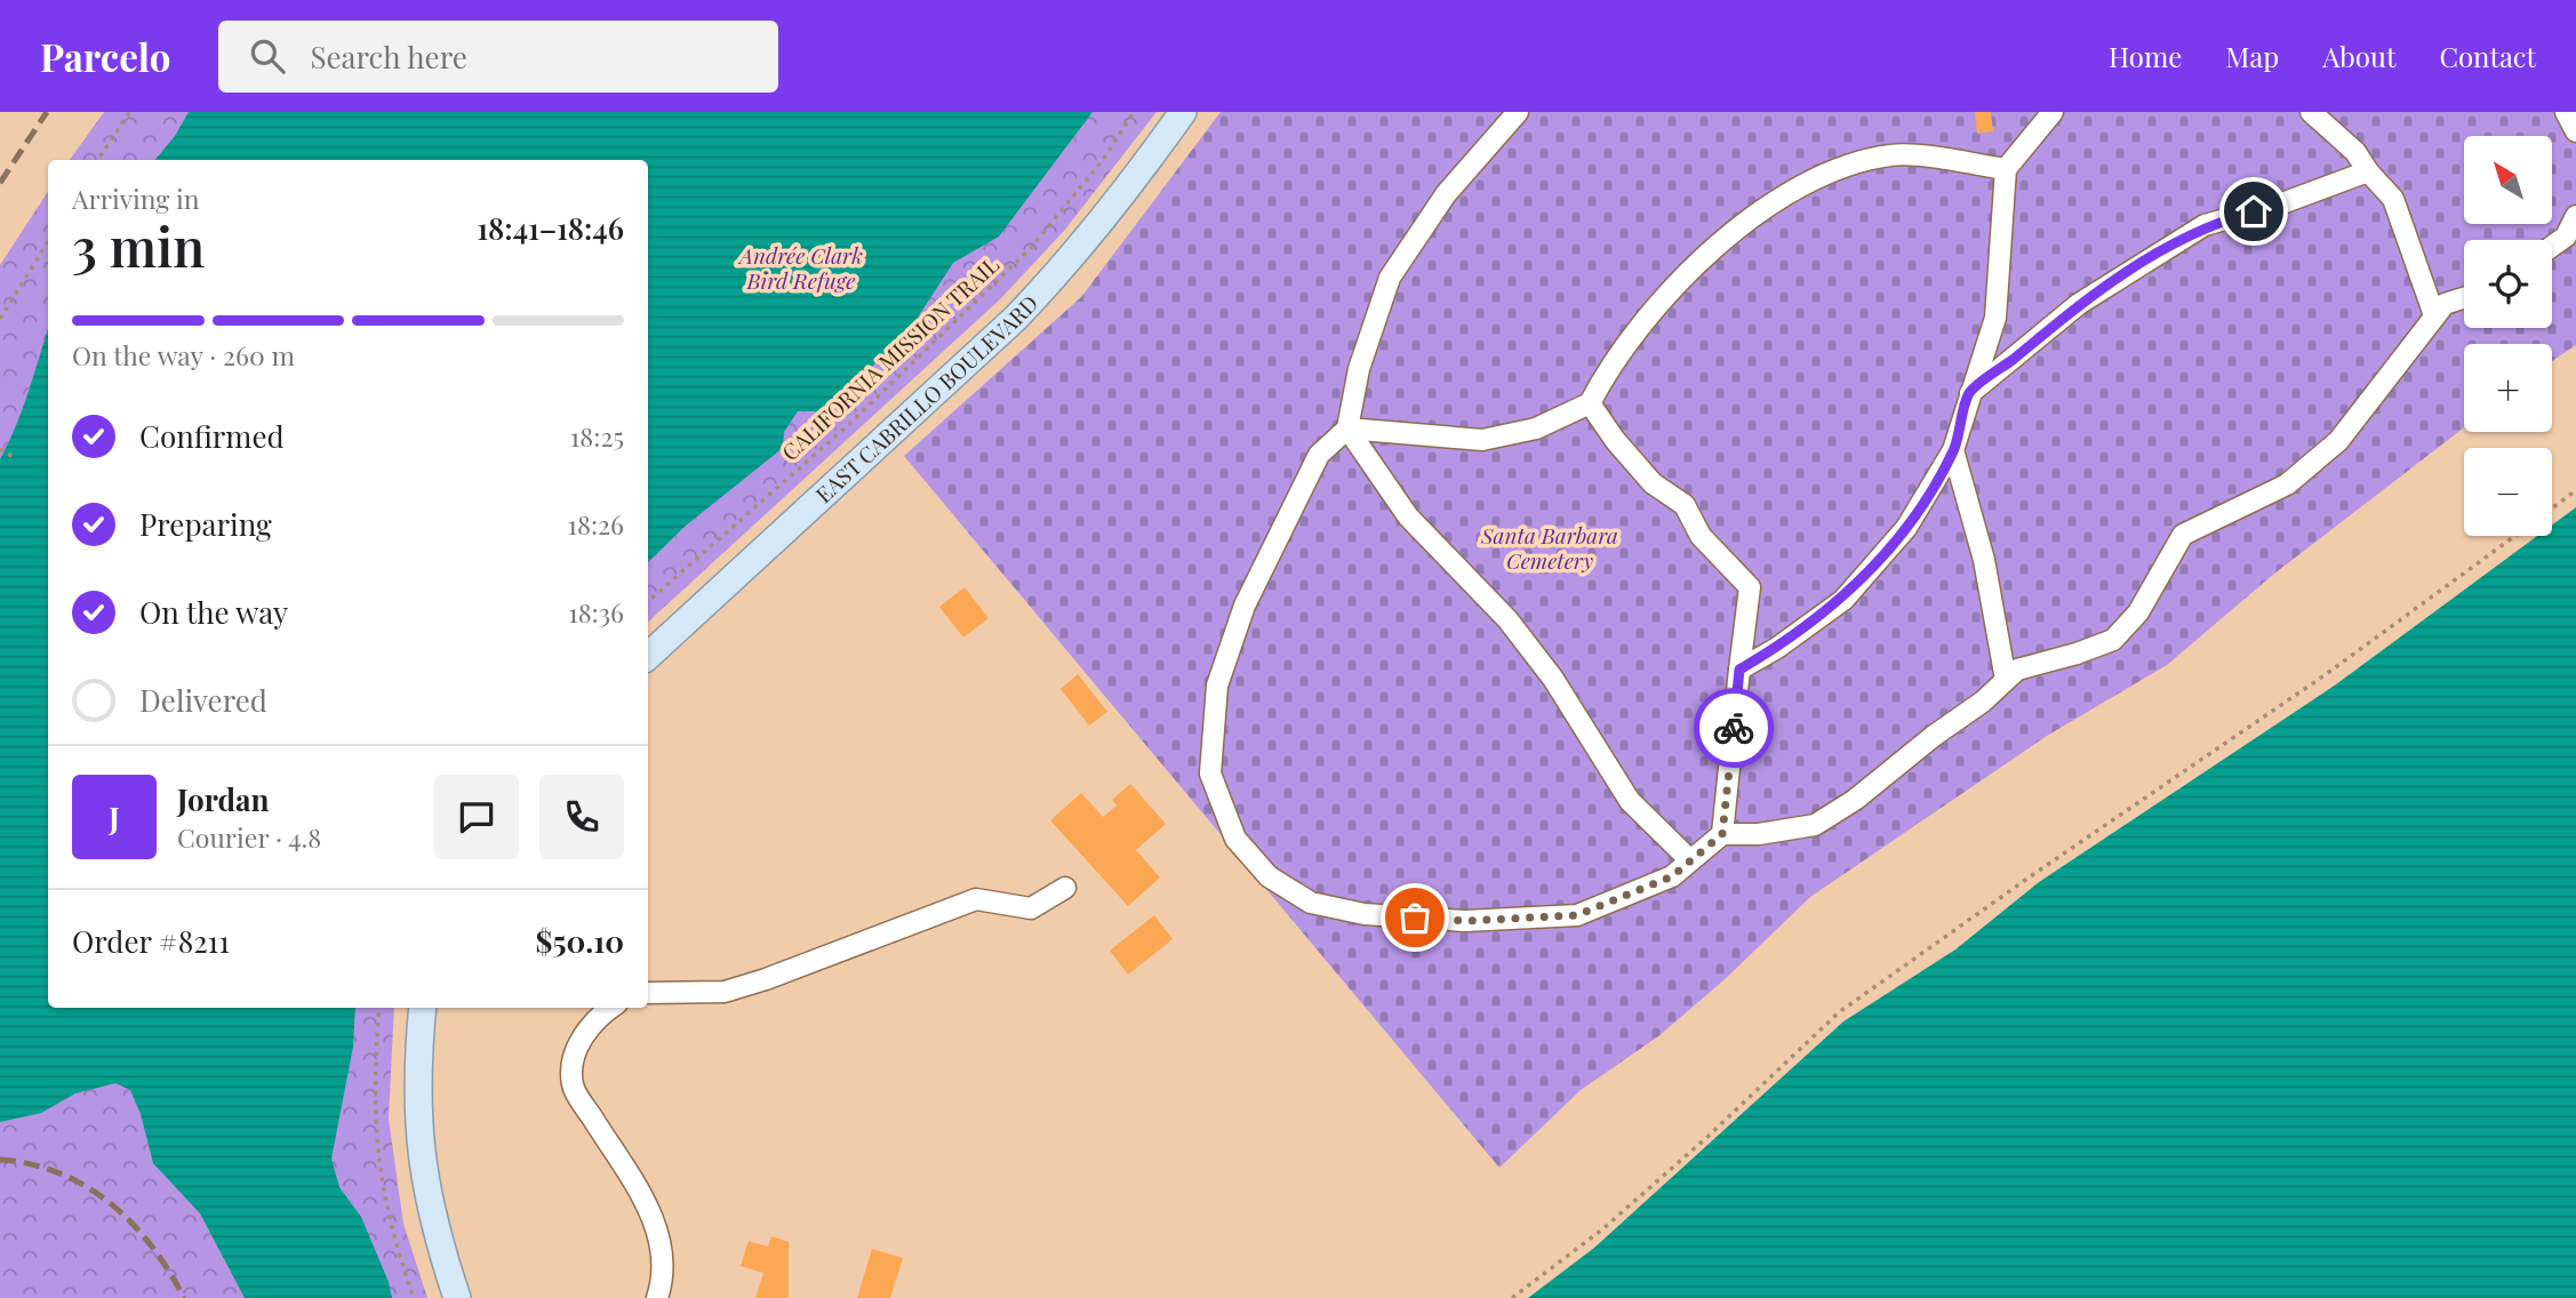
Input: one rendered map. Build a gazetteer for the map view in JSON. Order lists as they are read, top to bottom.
{
  "streets": {
    "main road": ["EAST CABRILLO BOULEVARD"],
    "path": ["CALIFORNIA MISSION TRAIL"]
  },
  "parks": ["Andrée Clark Bird Refuge", "Santa Barbara Cemetery"],
  "north": "top left",
  "page": {
    "header": "Parcelo",
    "search": "Search here",
    "nav": [
      "Home",
      "Map",
      "About",
      "Contact"
    ],
    "map_buttons": ["+", "−"],
    "heading": ["3 min", "Arriving in", "18:41–18:46"],
    "panel": [
      "Jordan",
      "Courier · 4.8",
      "Order #8211",
      "$50.10"
    ],
    "bar": "On the way · 260 m",
    "list": [
      ["Confirmed", "18:25"],
      ["Preparing", "18:26"],
      ["On the way", "18:36"],
      "Delivered"
    ],
    "round": "J"
  }
}
